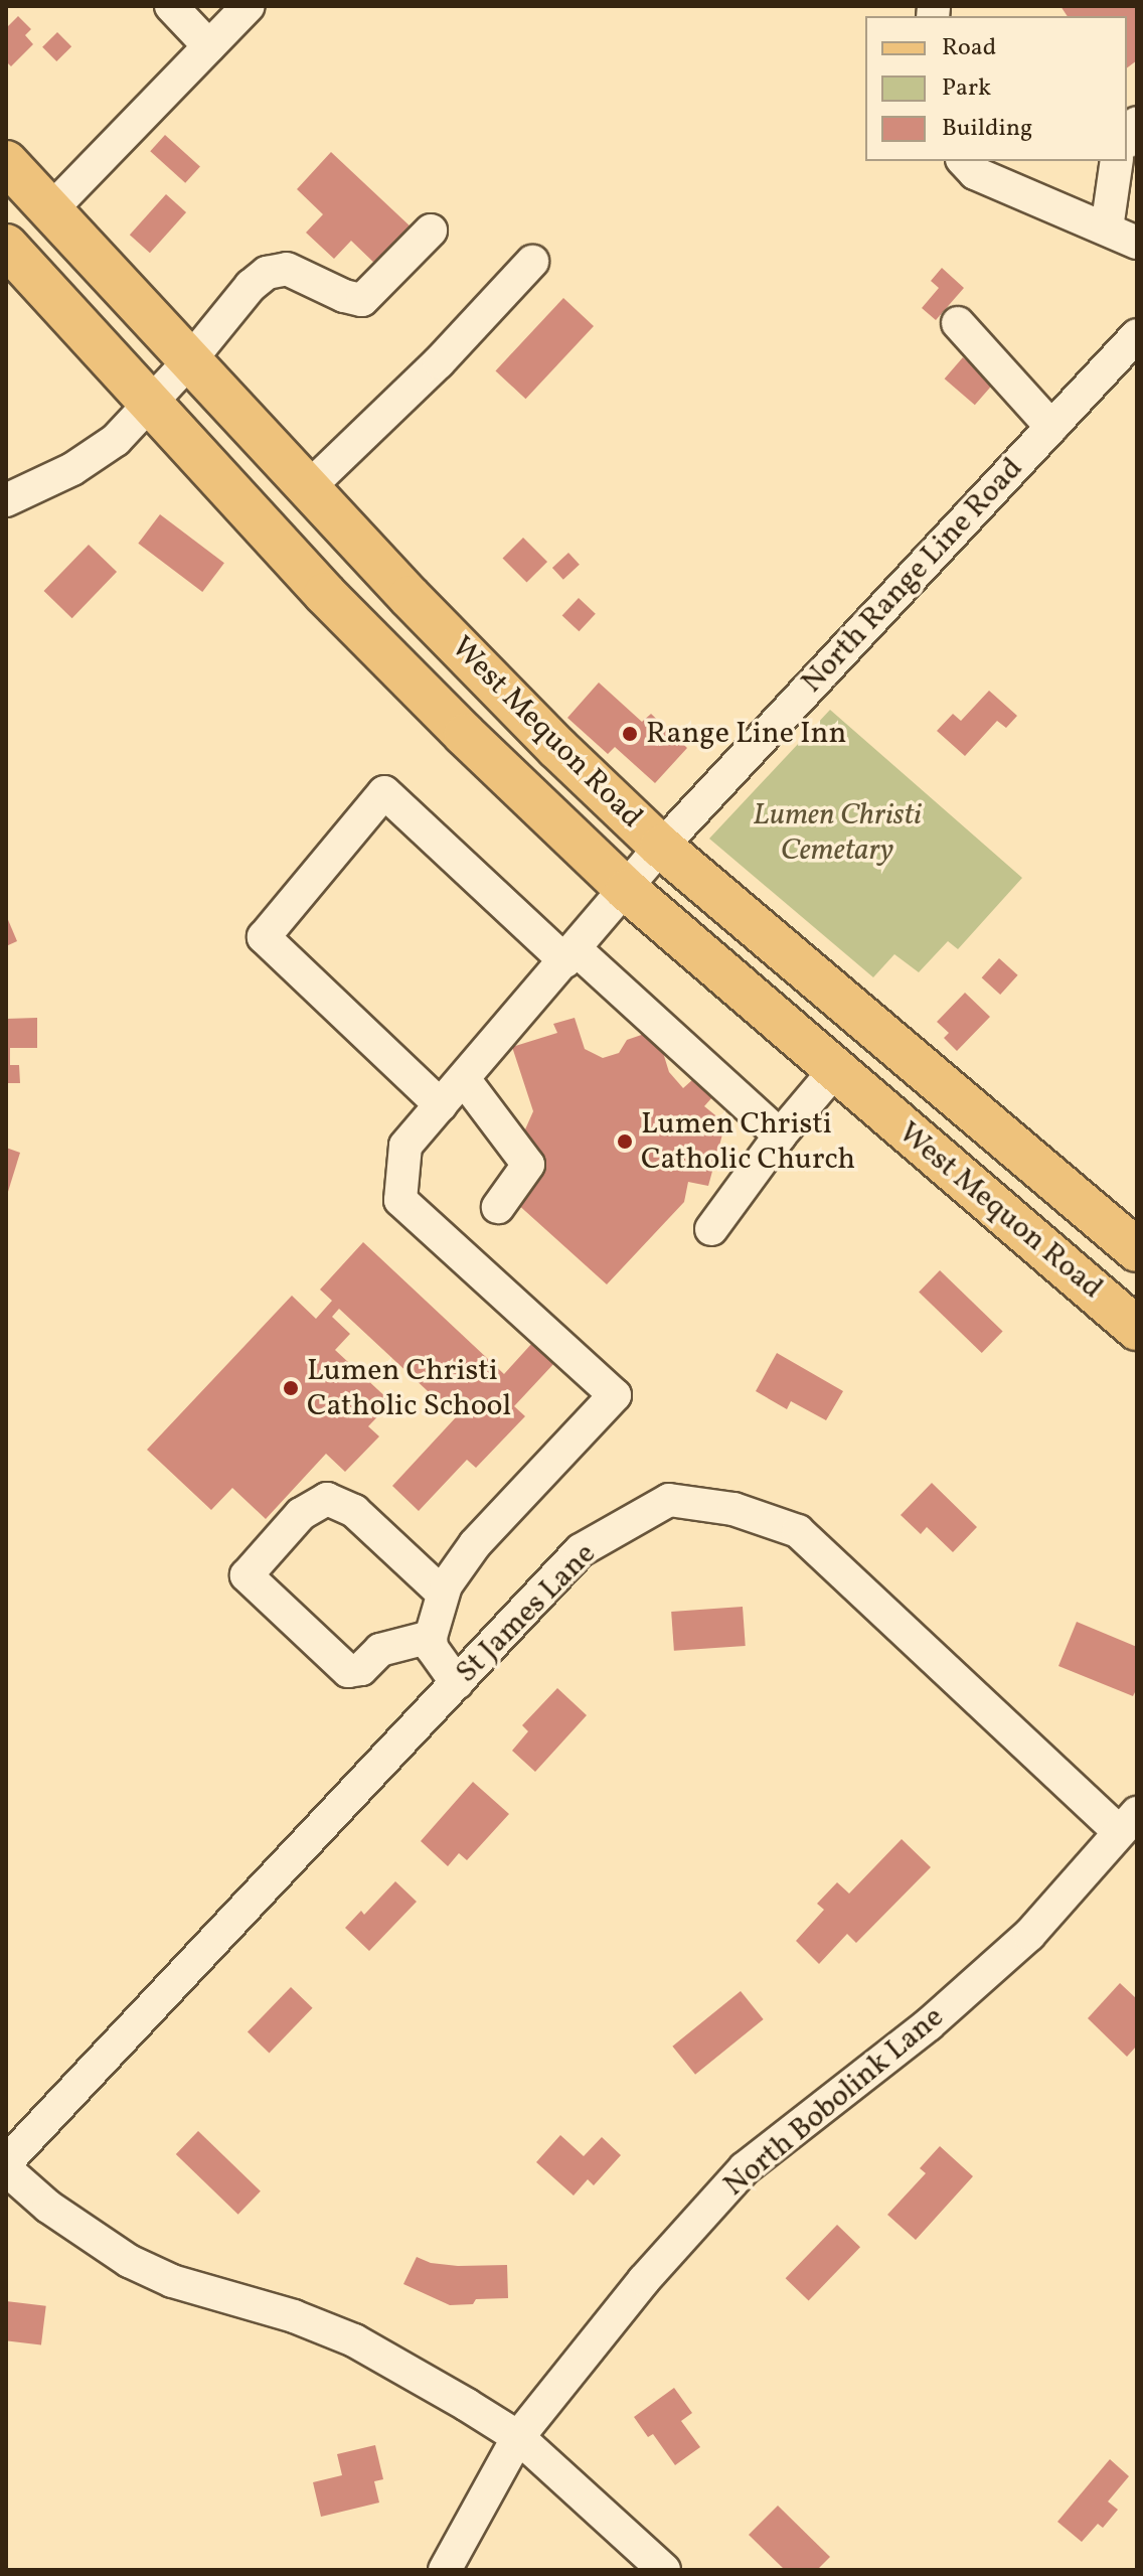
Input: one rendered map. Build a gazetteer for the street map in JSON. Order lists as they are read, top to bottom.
{
  "streets": {
    "main road": ["West Mequon Road"],
    "street": ["North Range Line Road", "St James Lane", "North Bobolink Lane"]
  },
  "crossings": [
    ["North Range Line Road", "West Mequon Road"],
    ["St James Lane", "North Bobolink Lane"]
  ],
  "parks": ["Lumen Christi Cemetary"],
  "places": ["Range Line Inn", "Lumen Christi Catholic Church", "Lumen Christi Catholic School"],
  "legend": ["Road", "Park", "Building"]
}
